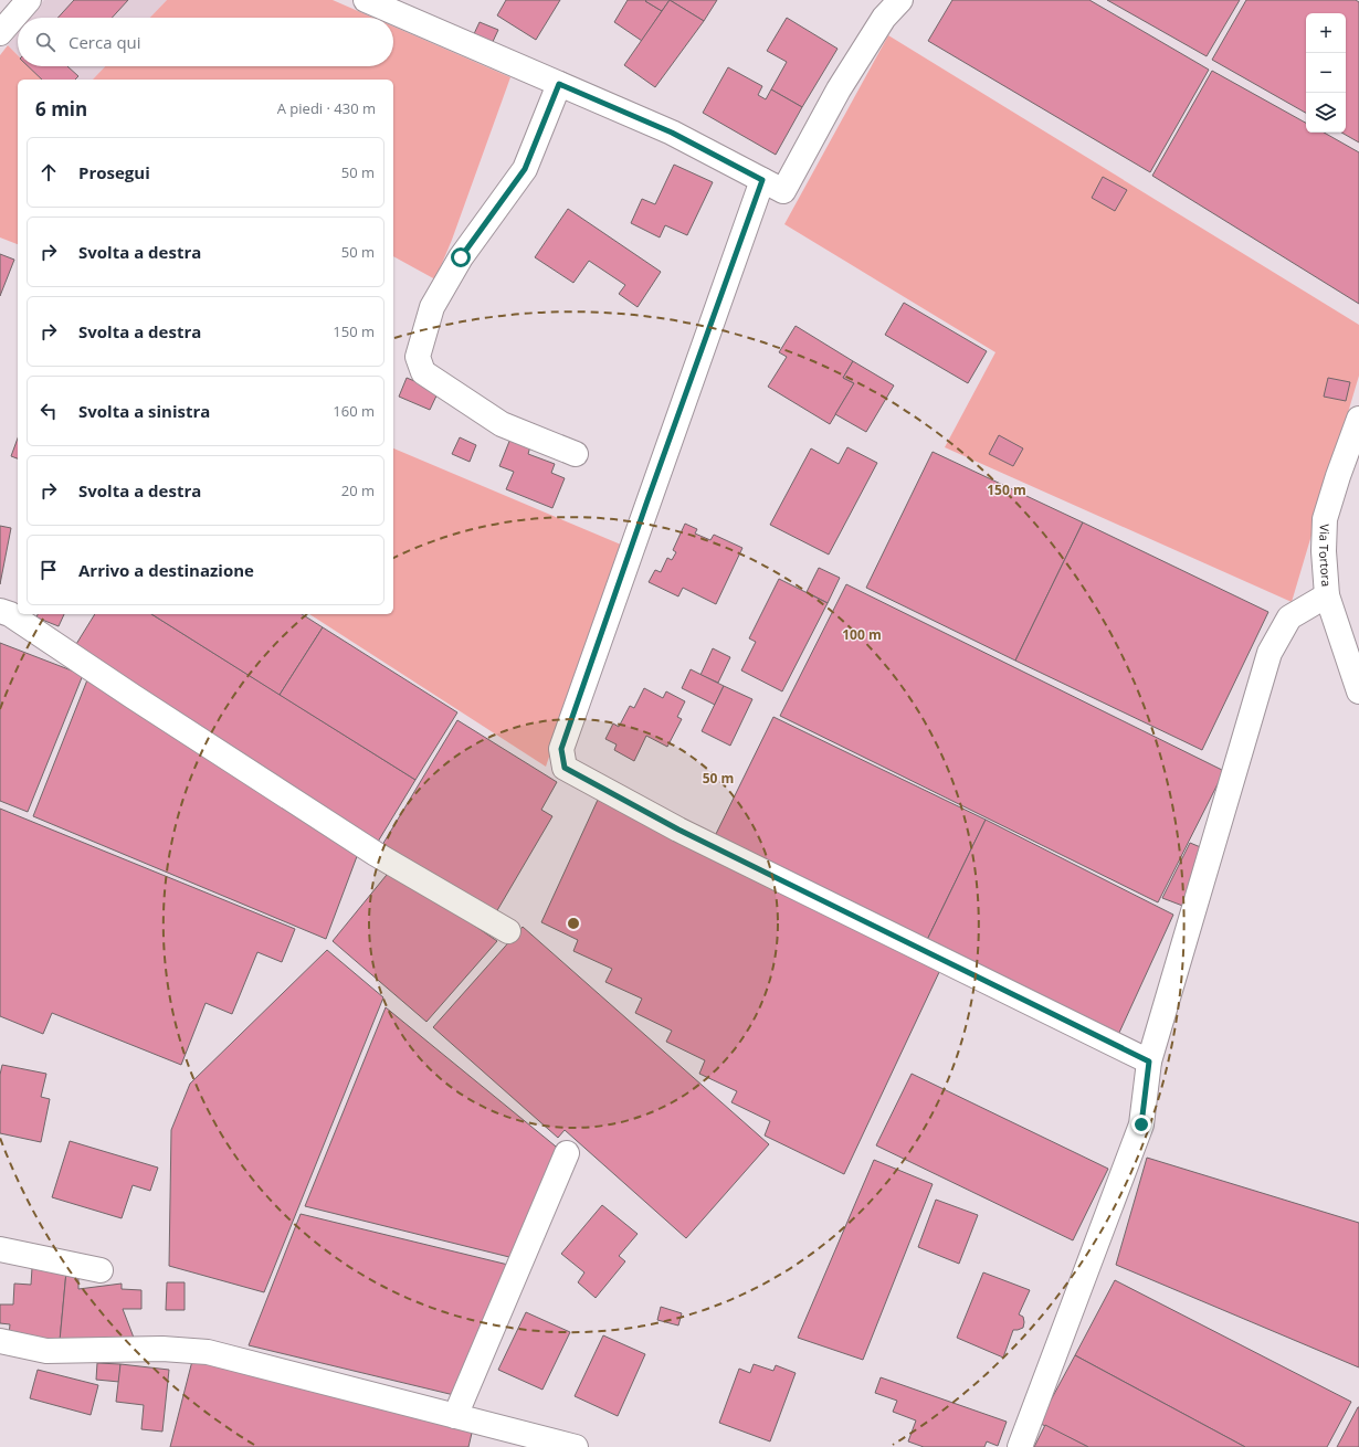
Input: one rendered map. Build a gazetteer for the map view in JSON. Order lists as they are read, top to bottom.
{
  "streets": {
    "street": ["Via Tortora"]
  },
  "page": {
    "map_buttons": ["+", "−"],
    "search": "Cerca qui",
    "heading": ["6 min", "A piedi · 430 m"],
    "list": [
      ["Prosegui", "50 m"],
      ["Svolta a destra", "50 m"],
      ["Svolta a destra", "150 m"],
      ["Svolta a sinistra", "160 m"],
      ["Svolta a destra", "20 m"],
      "Arrivo a destinazione"
    ]
  },
  "rings": ["150 m", "100 m", "50 m"]
}
